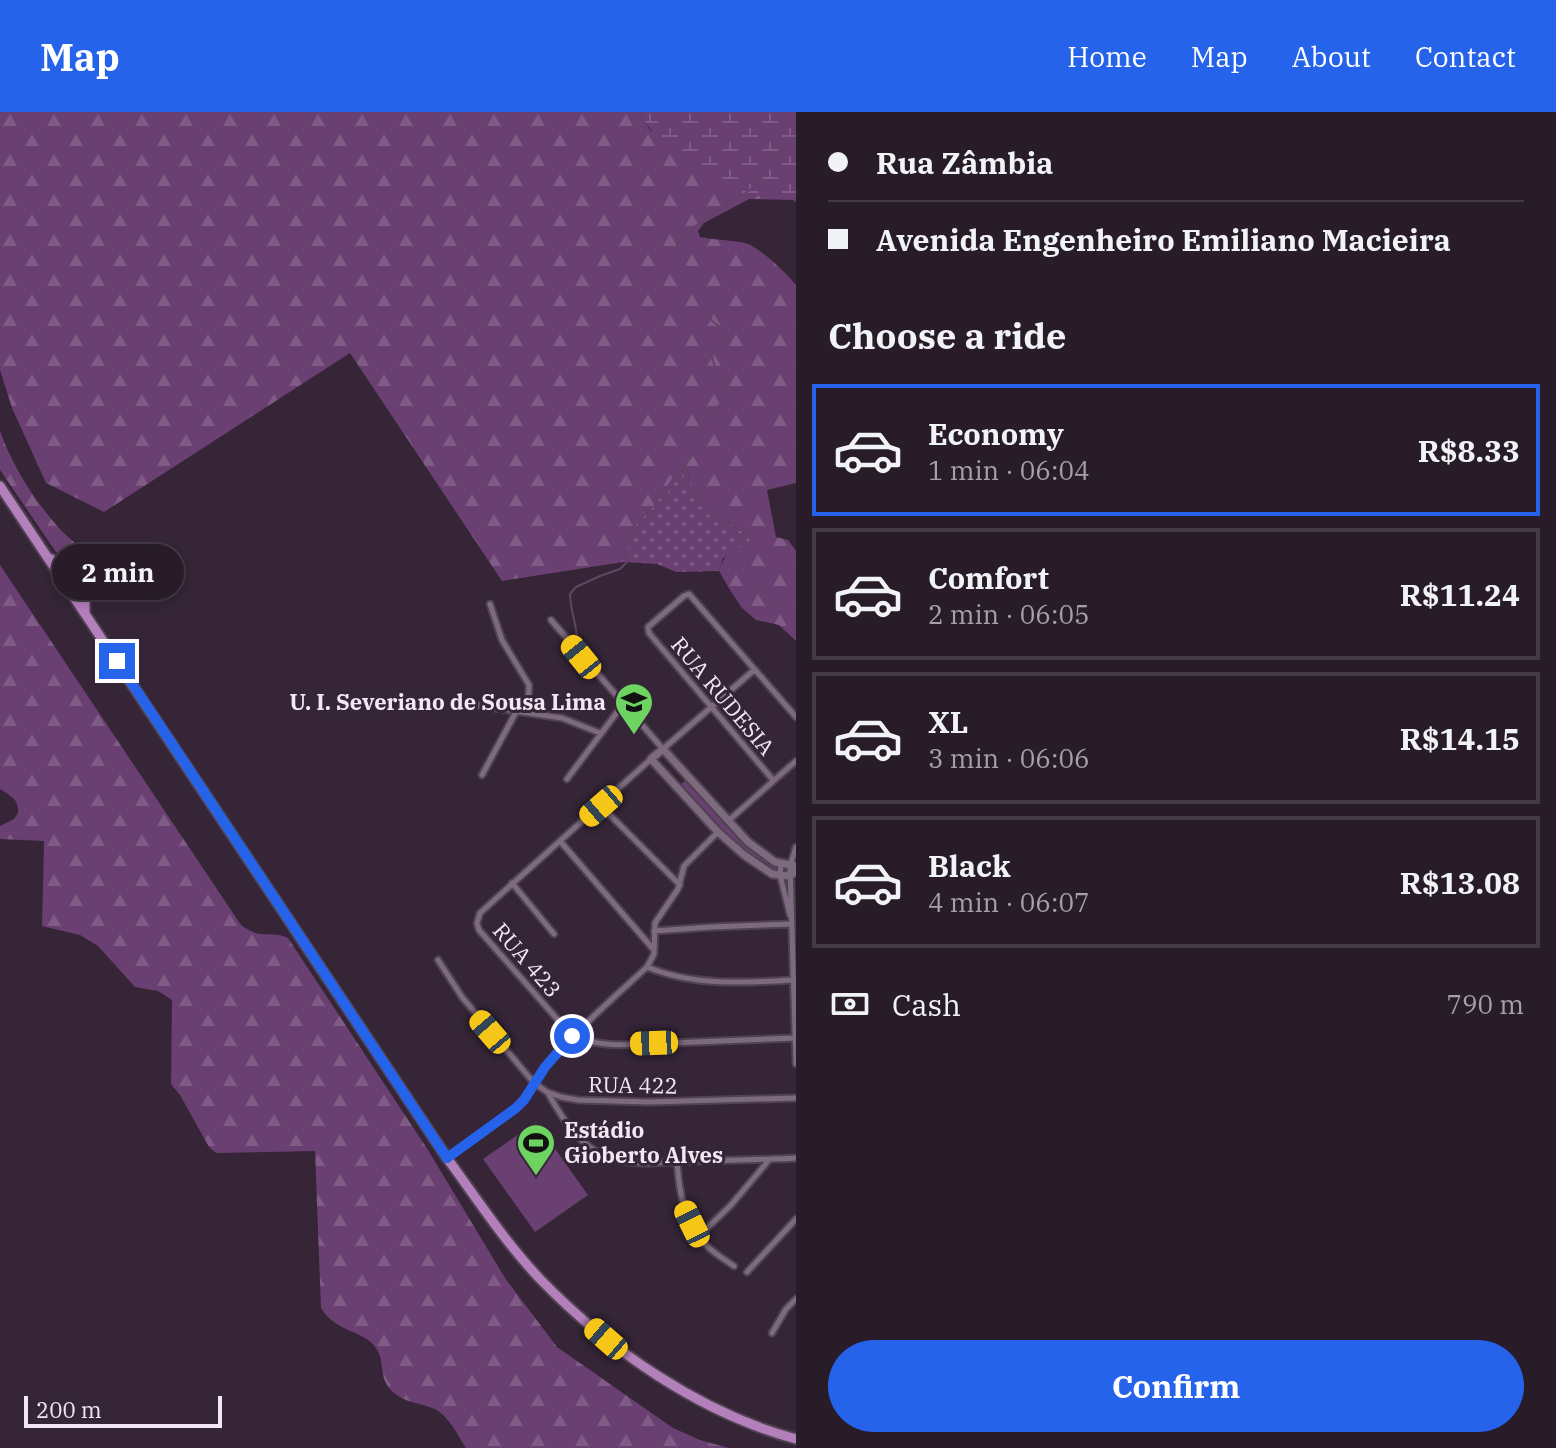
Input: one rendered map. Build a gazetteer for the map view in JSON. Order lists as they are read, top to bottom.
{
  "streets": {
    "street": ["RUA RUDESIA", "RUA 423", "RUA 422"]
  },
  "places": {
    "school or university": ["U. I. Severiano de Sousa Lima"],
    "sports": ["Estádio Gioberto Alves"]
  },
  "scale_bar": "200 m",
  "page": {
    "header": "Map",
    "nav": [
      "Home",
      "Map",
      "About",
      "Contact"
    ],
    "banner": ["Rua Zâmbia", "Avenida Engenheiro Emiliano Macieira"],
    "heading": "Choose a ride",
    "list": [
      {
        "name": "Economy",
        "note": "1 min · 06:04",
        "value": "R$8.33"
      },
      {
        "name": "Comfort",
        "note": "2 min · 06:05",
        "value": "R$11.24"
      },
      {
        "name": "XL",
        "note": "3 min · 06:06",
        "value": "R$14.15"
      },
      {
        "name": "Black",
        "note": "4 min · 06:07",
        "value": "R$13.08"
      }
    ],
    "bubble": "2 min",
    "pay": ["Cash", "790 m"],
    "buttons": "Confirm",
    "scale": "200 m"
  }
}
